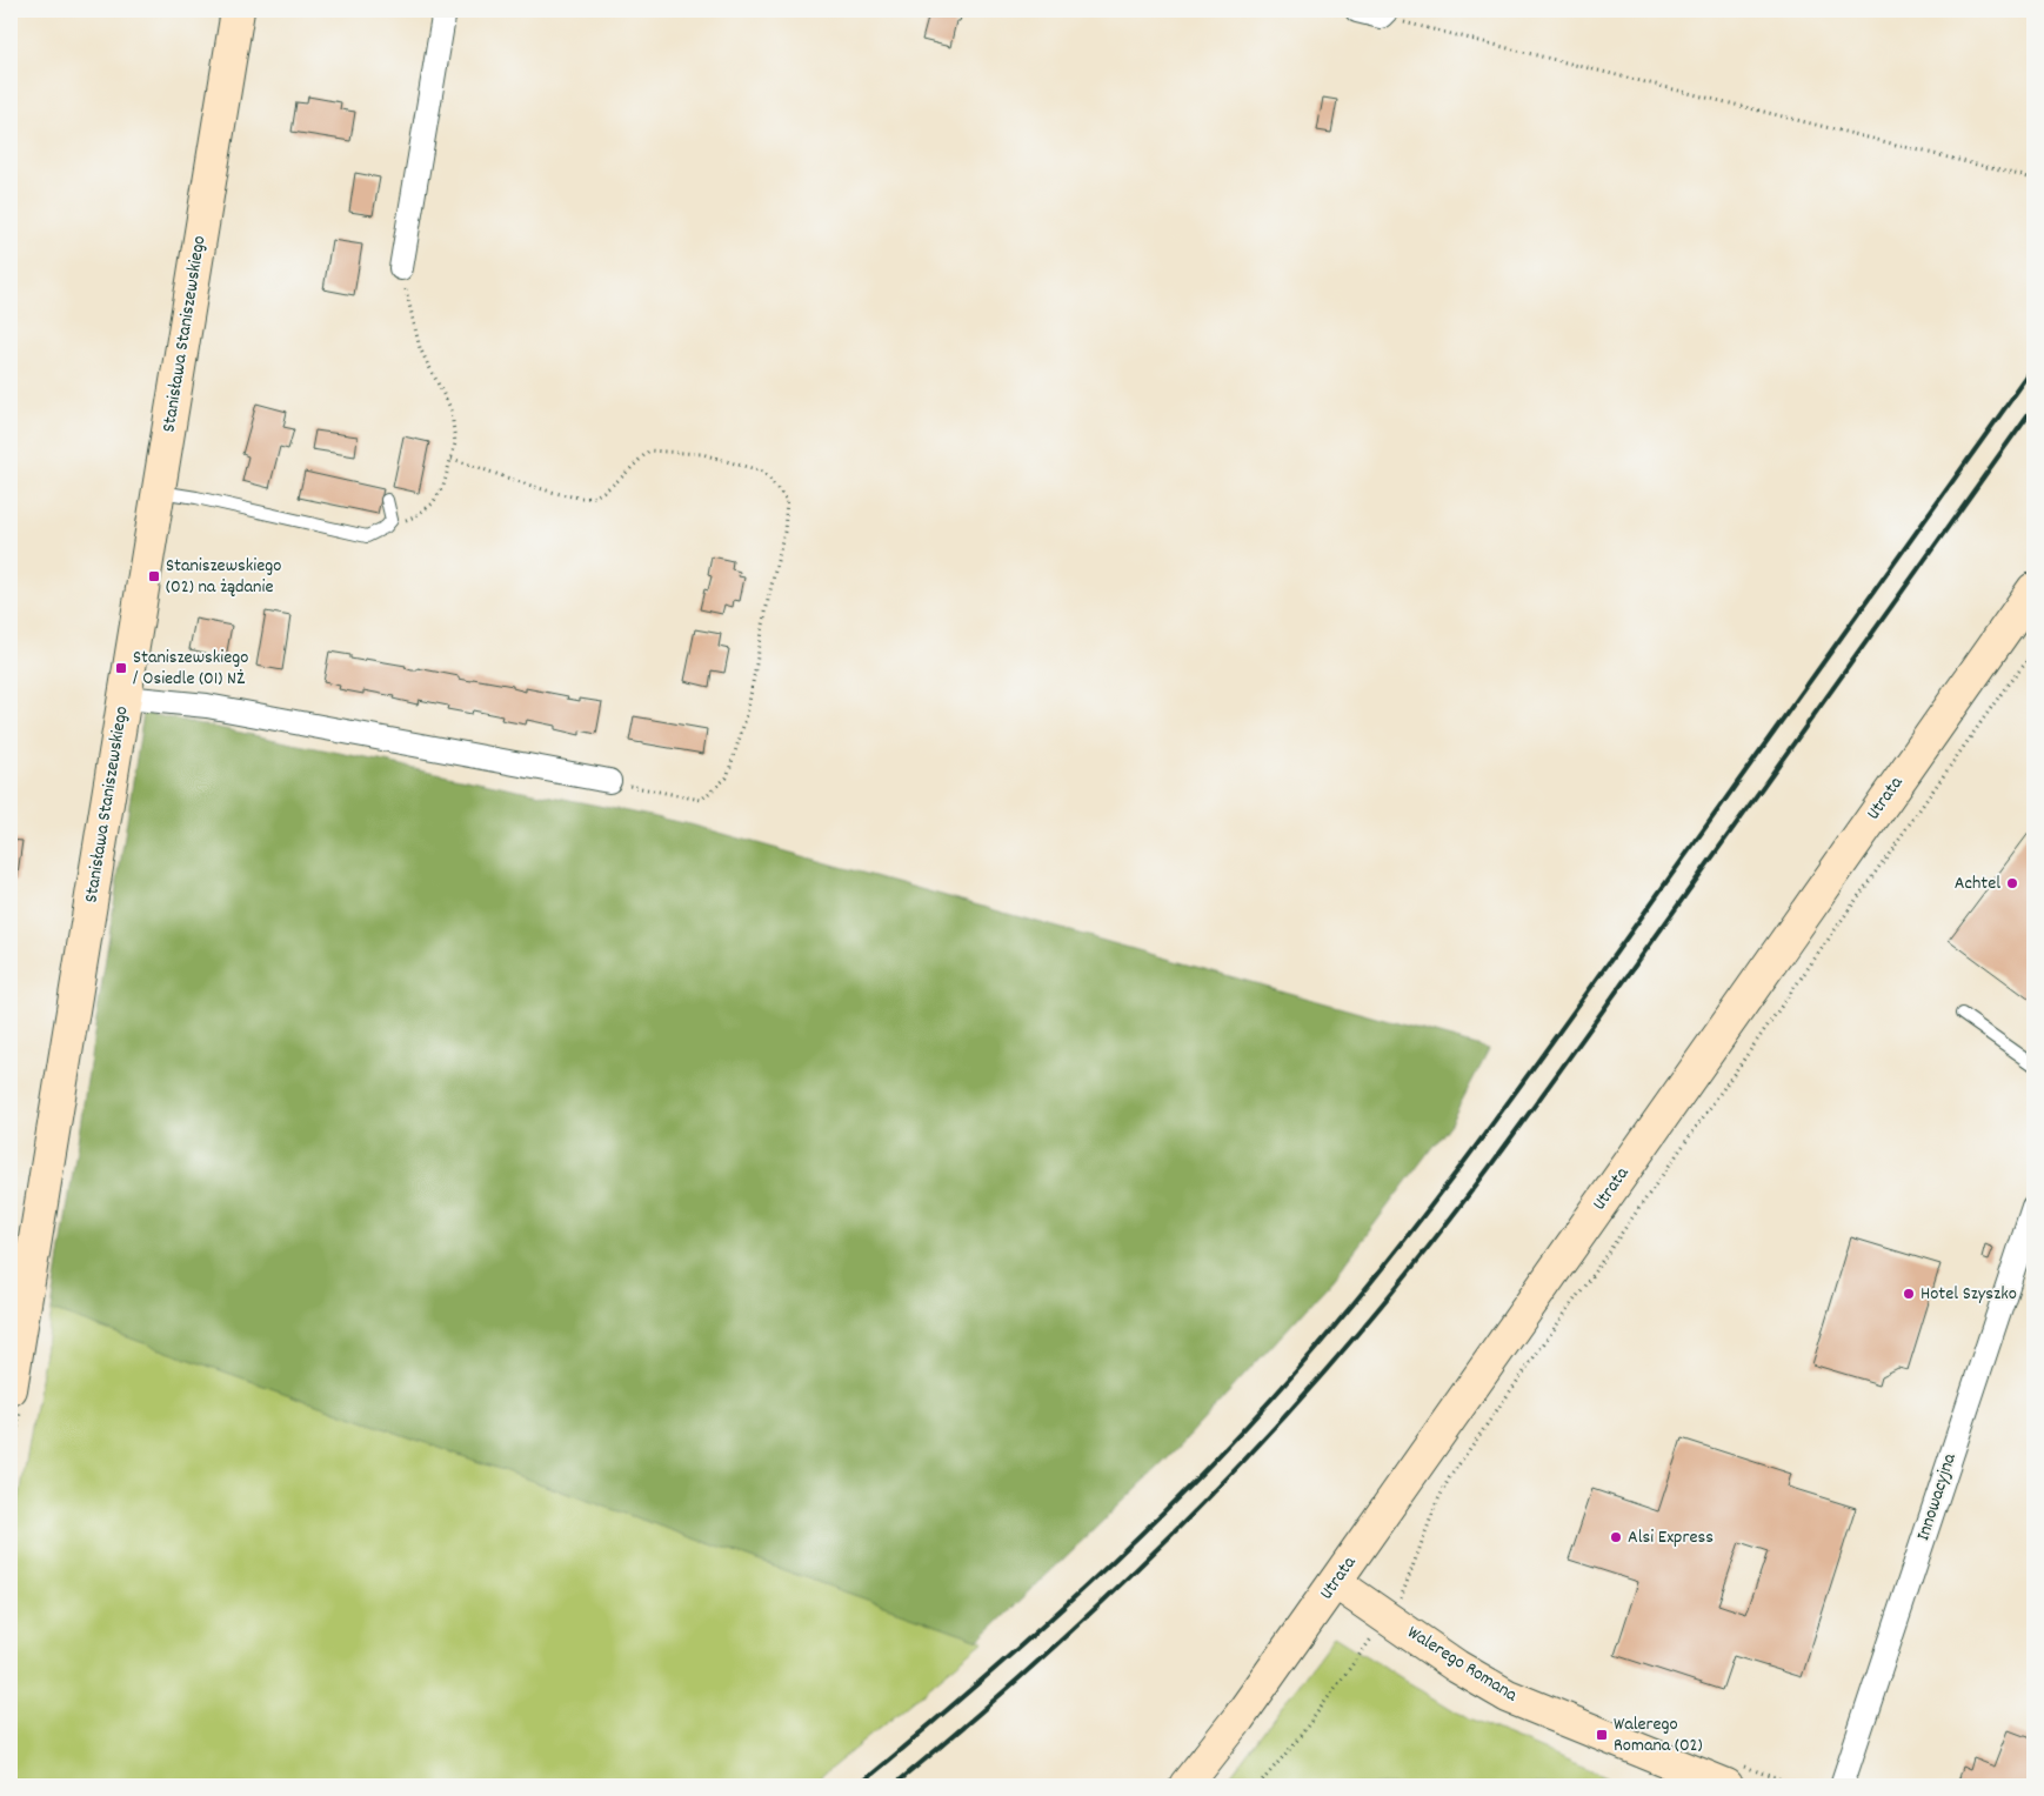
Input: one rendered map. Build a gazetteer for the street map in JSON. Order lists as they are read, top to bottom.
{
  "streets": {
    "street": [
      "Stanisława Staniszewskiego",
      "Utrata",
      "Innowacyjna",
      "Walerego Romana"
    ]
  },
  "crossings": [
    ["Utrata", "Walerego Romana"]
  ],
  "places": {
    "transit": ["Staniszewskiego (02) na żądanie", "Staniszewskiego / Osiedle (01) NŻ", "Walerego Romana (02)"],
    "other": ["Achtel", "Hotel Szyszko", "Alsi Express"]
  }
}
